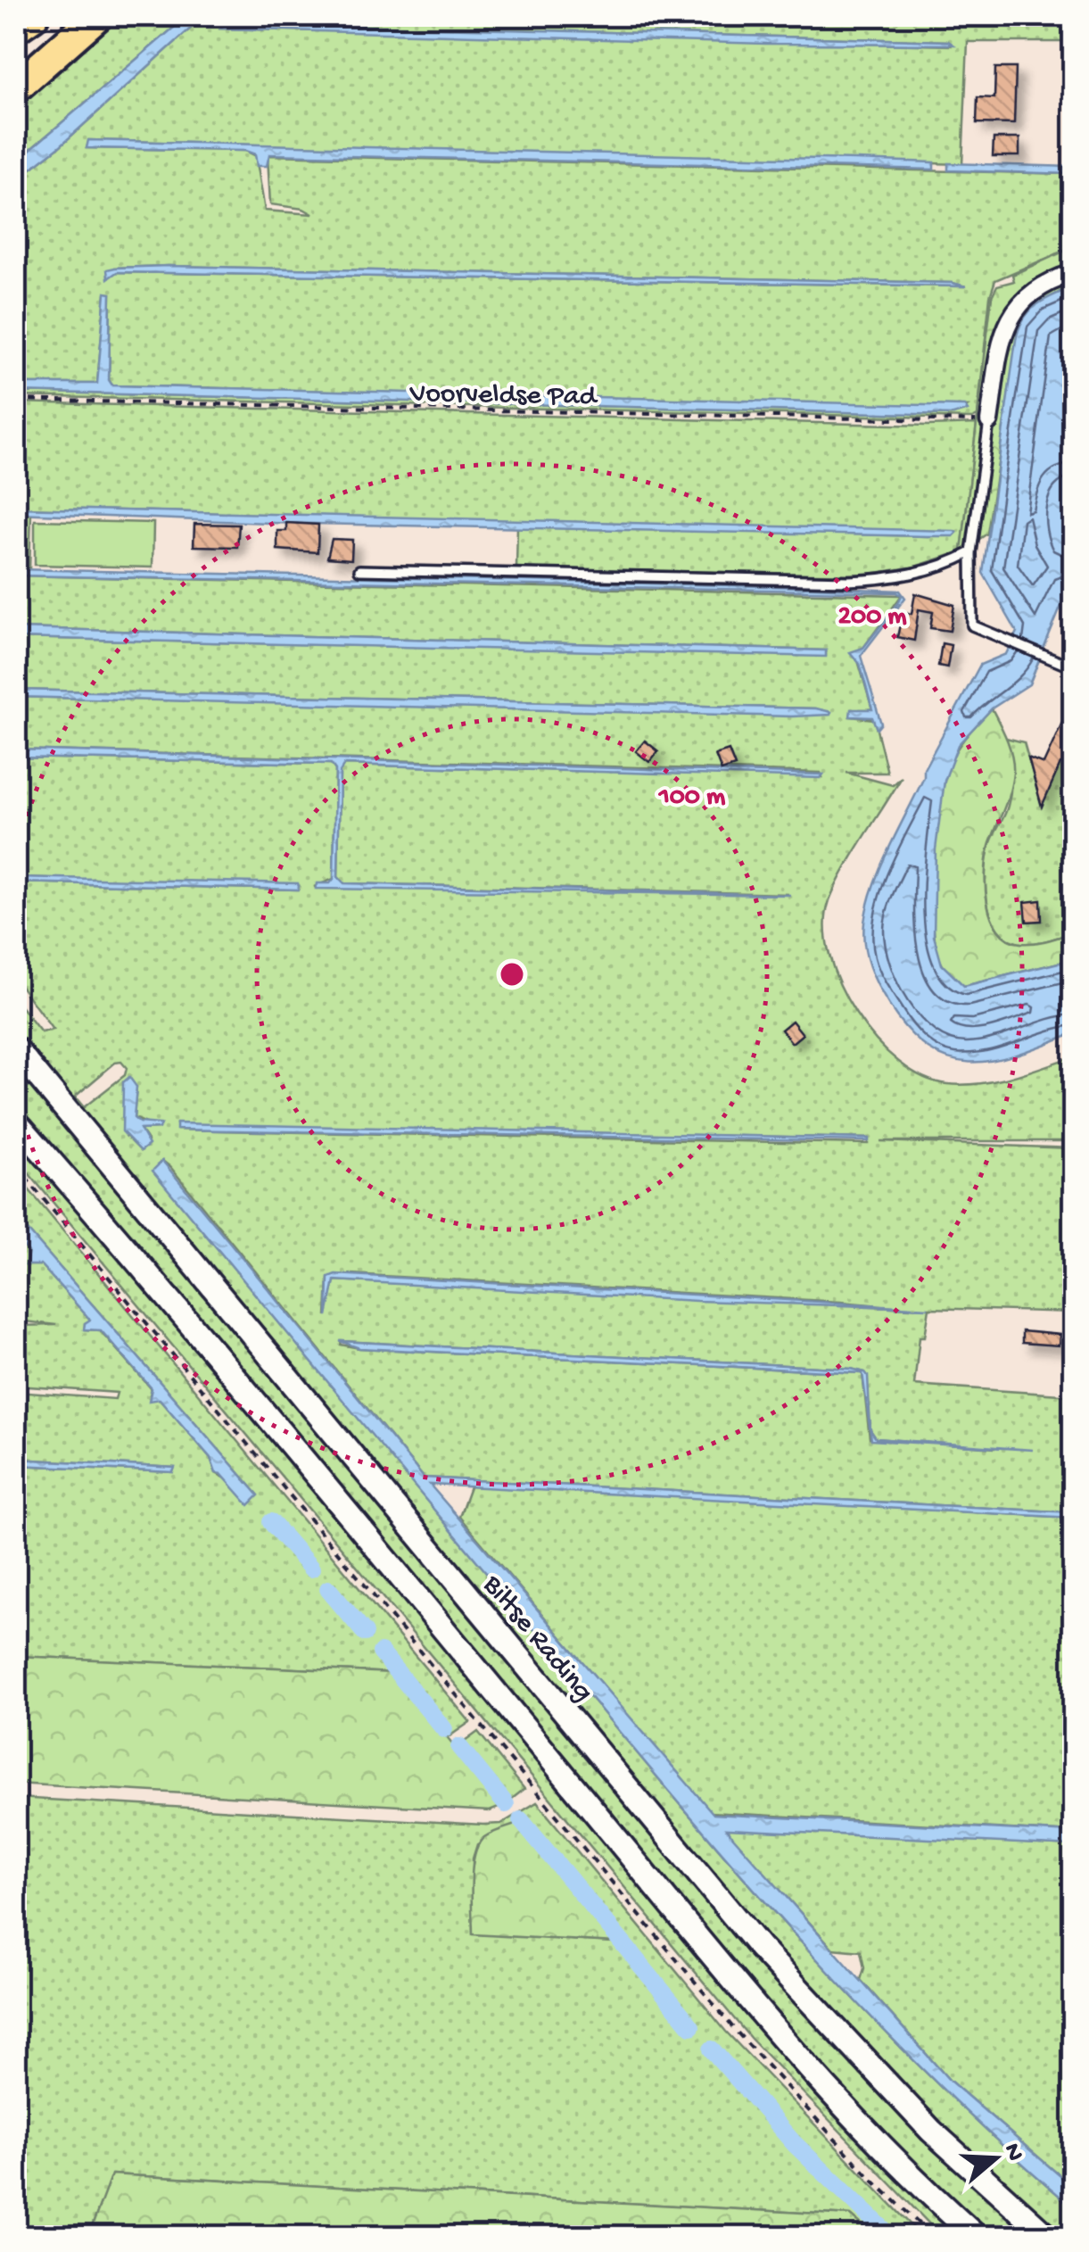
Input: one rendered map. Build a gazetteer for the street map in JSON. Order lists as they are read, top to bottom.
{
  "streets": {
    "main road": ["Biltse Rading"],
    "path": ["Voorveldse Pad"]
  },
  "north": "right",
  "rings": ["200 m", "100 m"]
}
